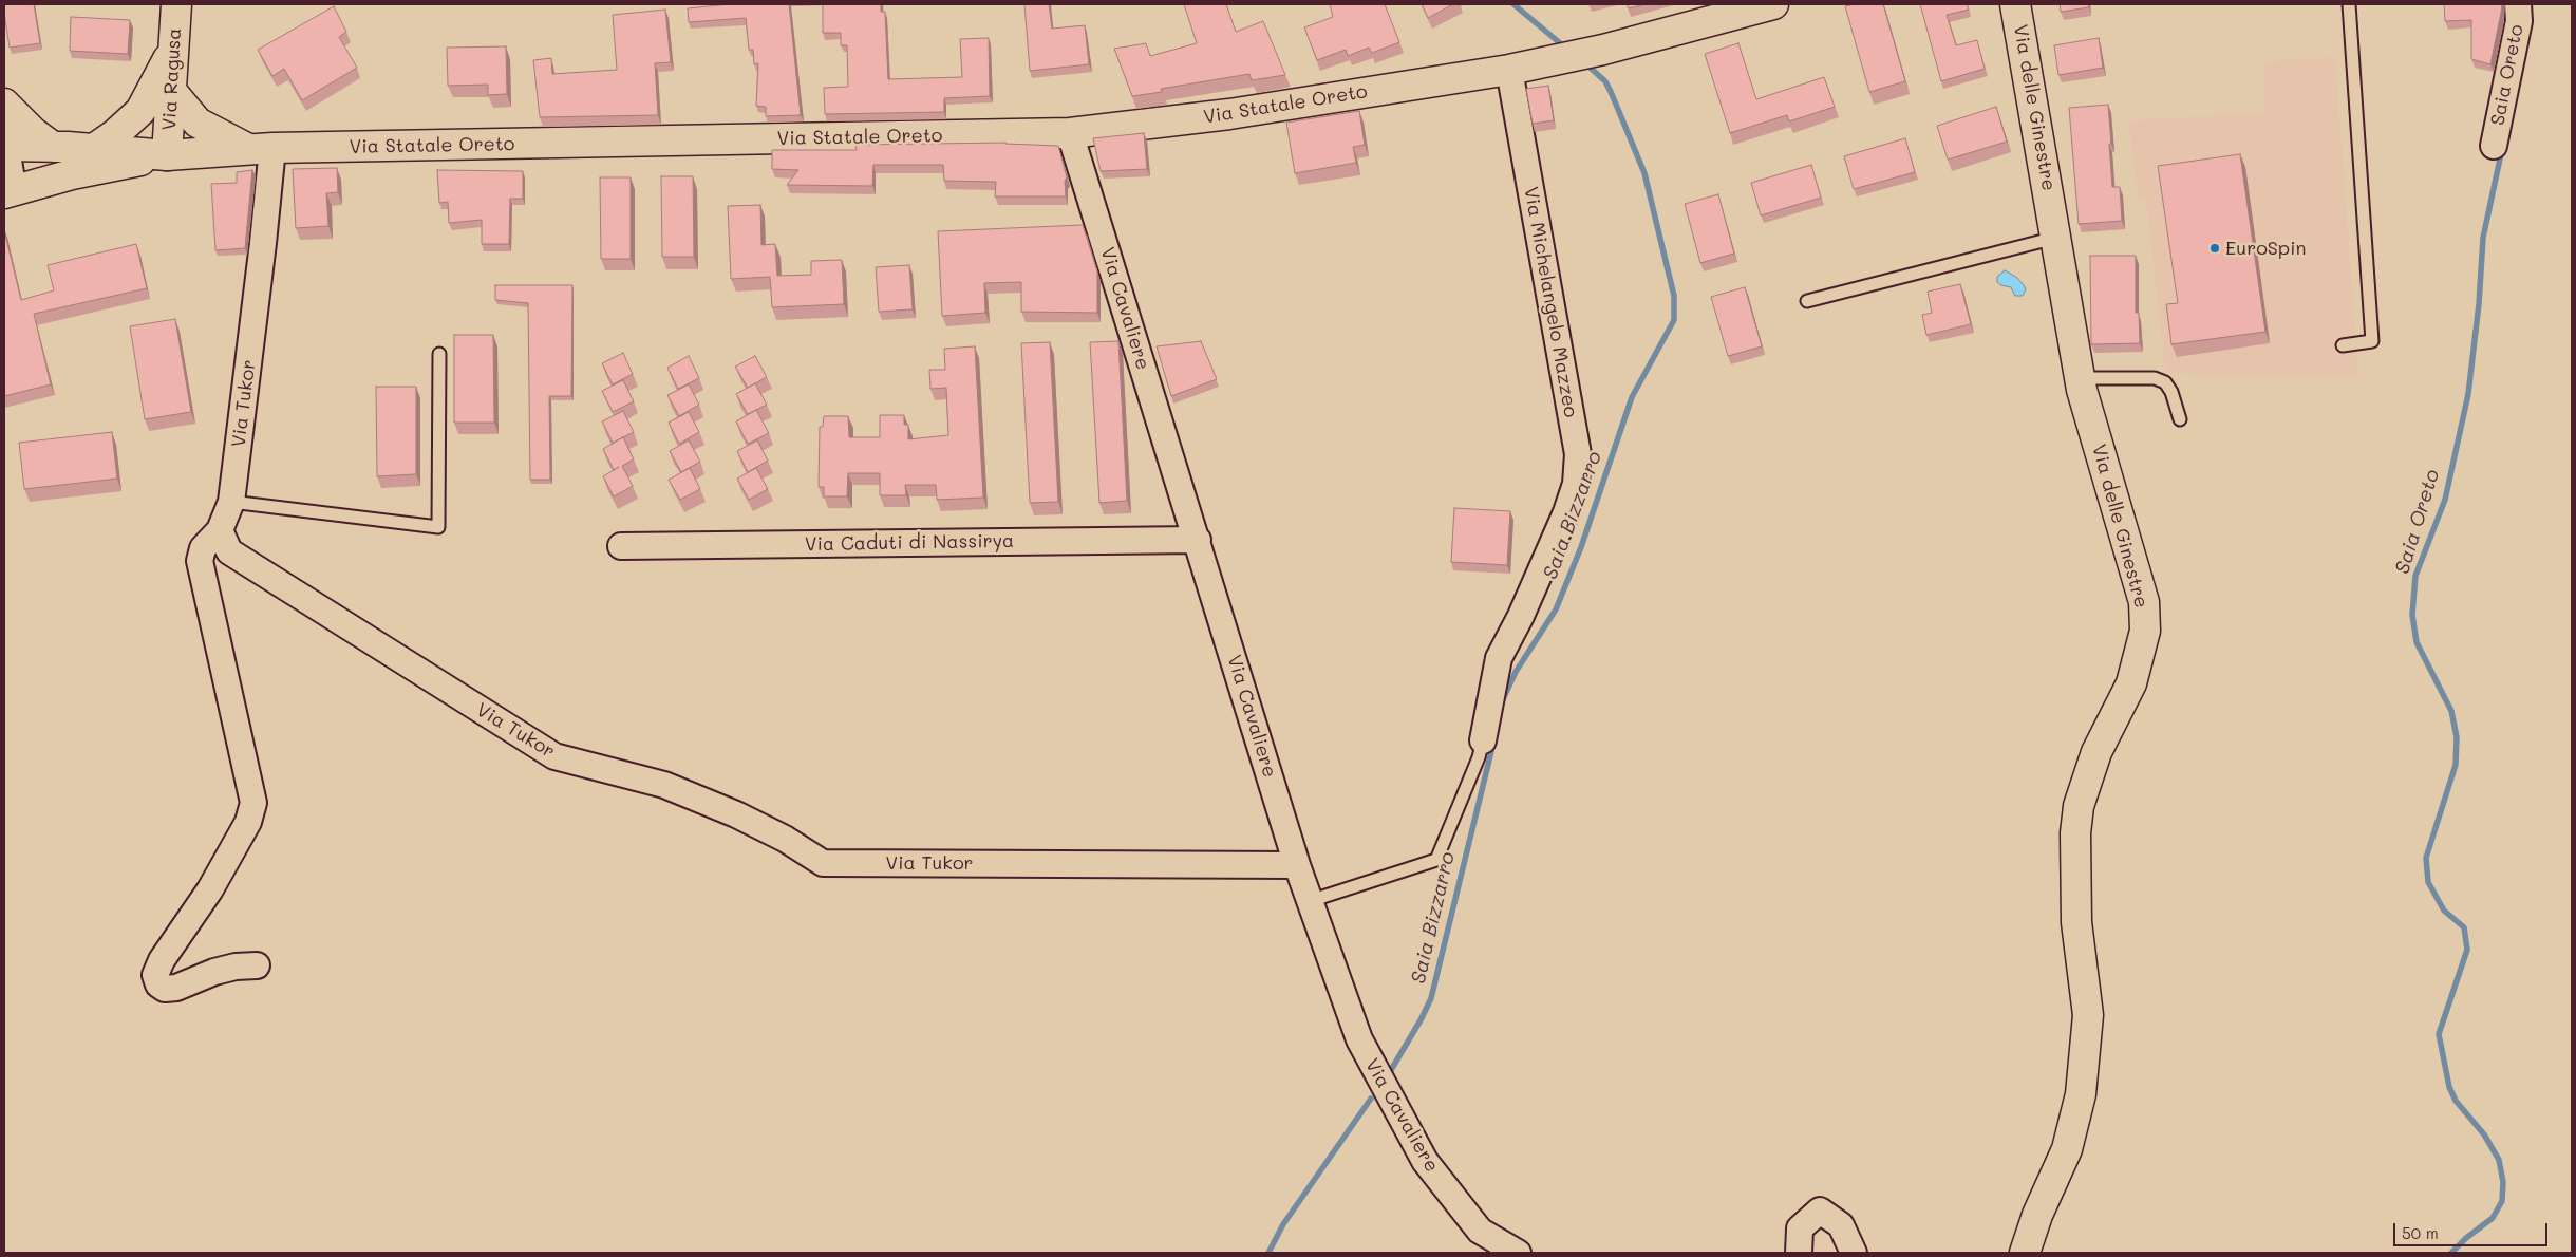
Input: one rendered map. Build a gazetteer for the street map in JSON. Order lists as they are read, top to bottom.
{
  "streets": {
    "main road": ["Via Ragusa", "Via Statale Oreto", "Via delle Ginestre"],
    "street": [
      "Saia Oreto",
      "Via Michelangelo Mazzeo",
      "Via Cavaliere",
      "Via Tukor",
      "Via Caduti di Nassirya"
    ]
  },
  "crossings": [
    ["Via Ragusa", "Via Statale Oreto"],
    ["Via Statale Oreto", "Via Michelangelo Mazzeo"],
    ["Via Statale Oreto", "Via Cavaliere"],
    ["Via Statale Oreto", "Via Tukor"],
    ["Via Cavaliere", "Via Tukor"],
    ["Via Cavaliere", "Via Caduti di Nassirya"]
  ],
  "water": ["Saia Bizzarro", "Saia Oreto"],
  "places": ["EuroSpin"],
  "scale_bar": "50 m"
}
